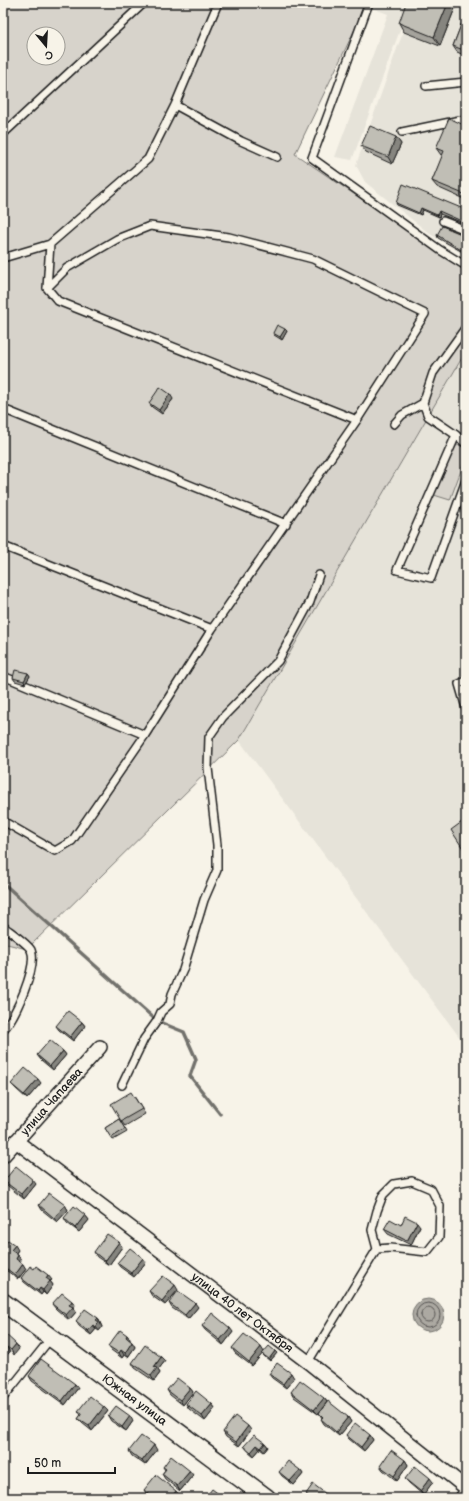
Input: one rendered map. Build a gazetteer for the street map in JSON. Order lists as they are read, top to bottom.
{
  "streets": {
    "street": ["улица Чапаева", "улица 40 лет Октября", "Южная улица"]
  },
  "crossings": [
    ["улица Чапаева", "улица 40 лет Октября"]
  ],
  "scale_bar": "50 m",
  "north": "bottom"
}
